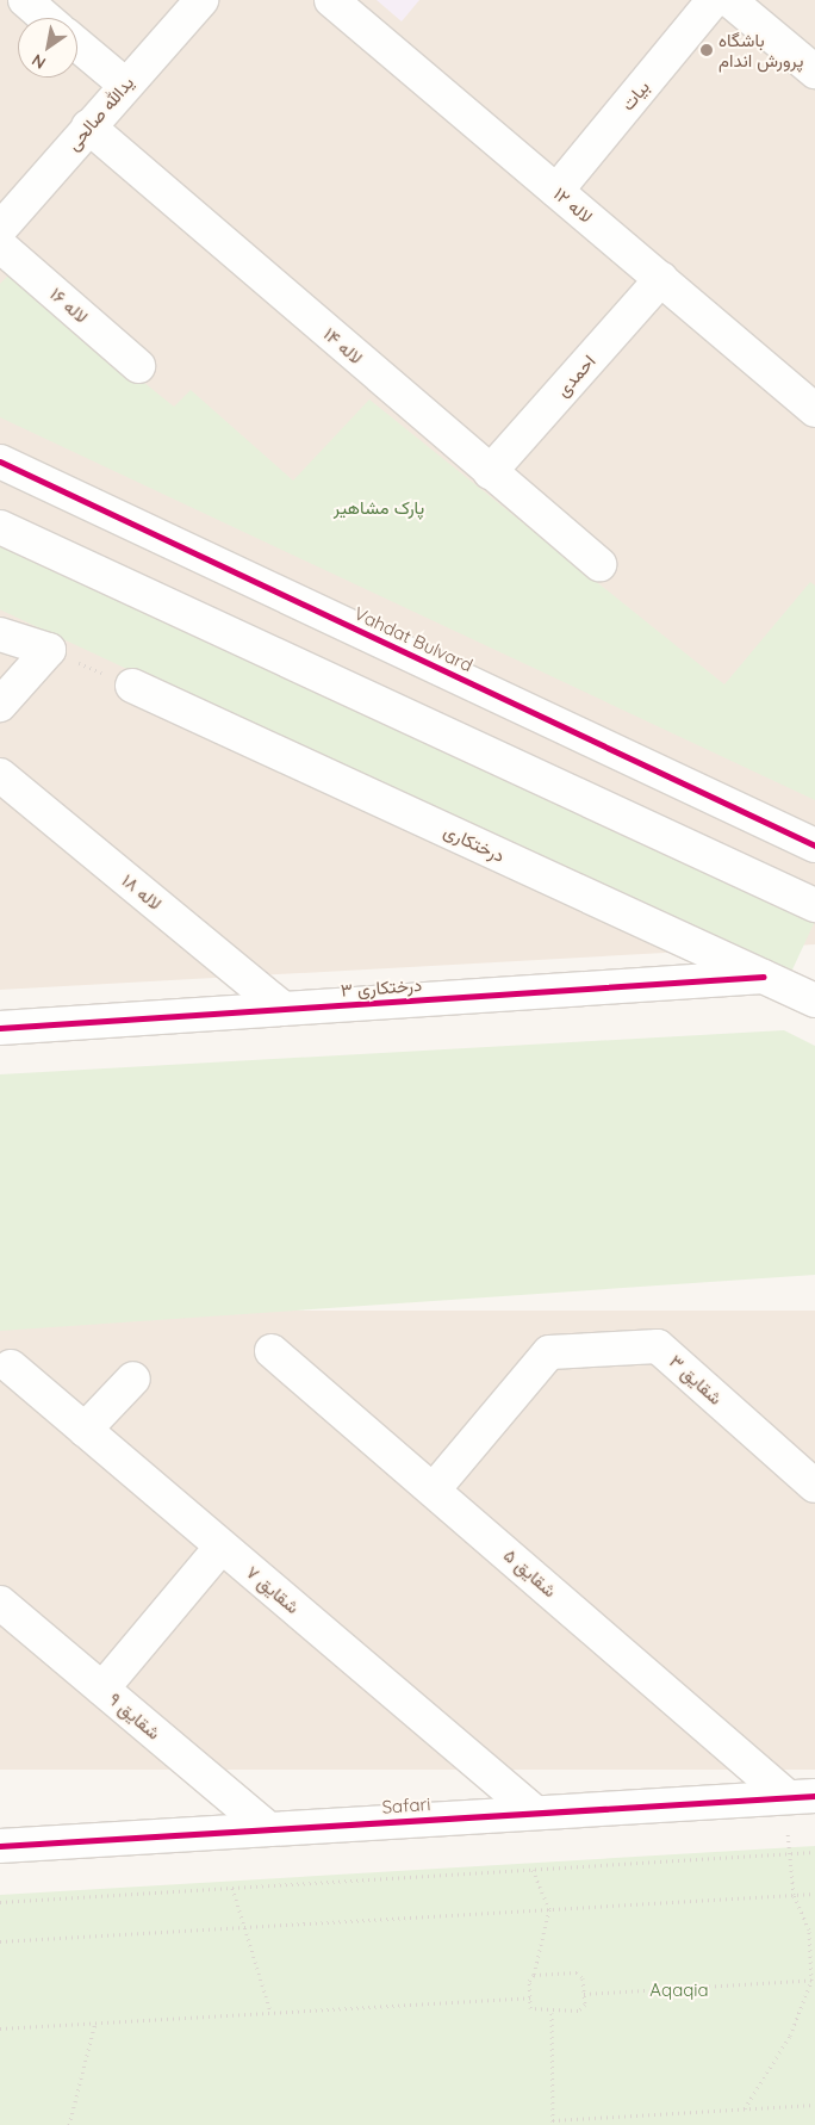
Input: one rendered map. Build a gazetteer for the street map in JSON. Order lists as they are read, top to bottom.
{
  "streets": {
    "street": [
      "بیات",
      "یدالله صالحی",
      "لاله ۱۲",
      "لاله ۱۶",
      "لاله ۱۴",
      "احمدی",
      "Vahdat Bulvard",
      "درختکاری",
      "لاله ۱۸",
      "درختکاری ۳",
      "شقایق ۳",
      "شقایق ۵",
      "شقایق ۷",
      "شقایق ۹",
      "Safari"
    ]
  },
  "crossings": [
    ["بیات", "لاله ۱۲"],
    ["یدالله صالحی", "لاله ۱۴"],
    ["لاله ۱۲", "احمدی"],
    ["لاله ۱۴", "احمدی"],
    ["درختکاری", "درختکاری ۳"],
    ["لاله ۱۸", "درختکاری ۳"],
    ["شقایق ۳", "شقایق ۵"],
    ["شقایق ۵", "Safari"],
    ["شقایق ۷", "Safari"],
    ["شقایق ۹", "Safari"]
  ],
  "parks": ["پارک مشاهیر", "Aqaqia"],
  "places": ["باشگاه پرورش اندام"],
  "north": "bottom left"
}
